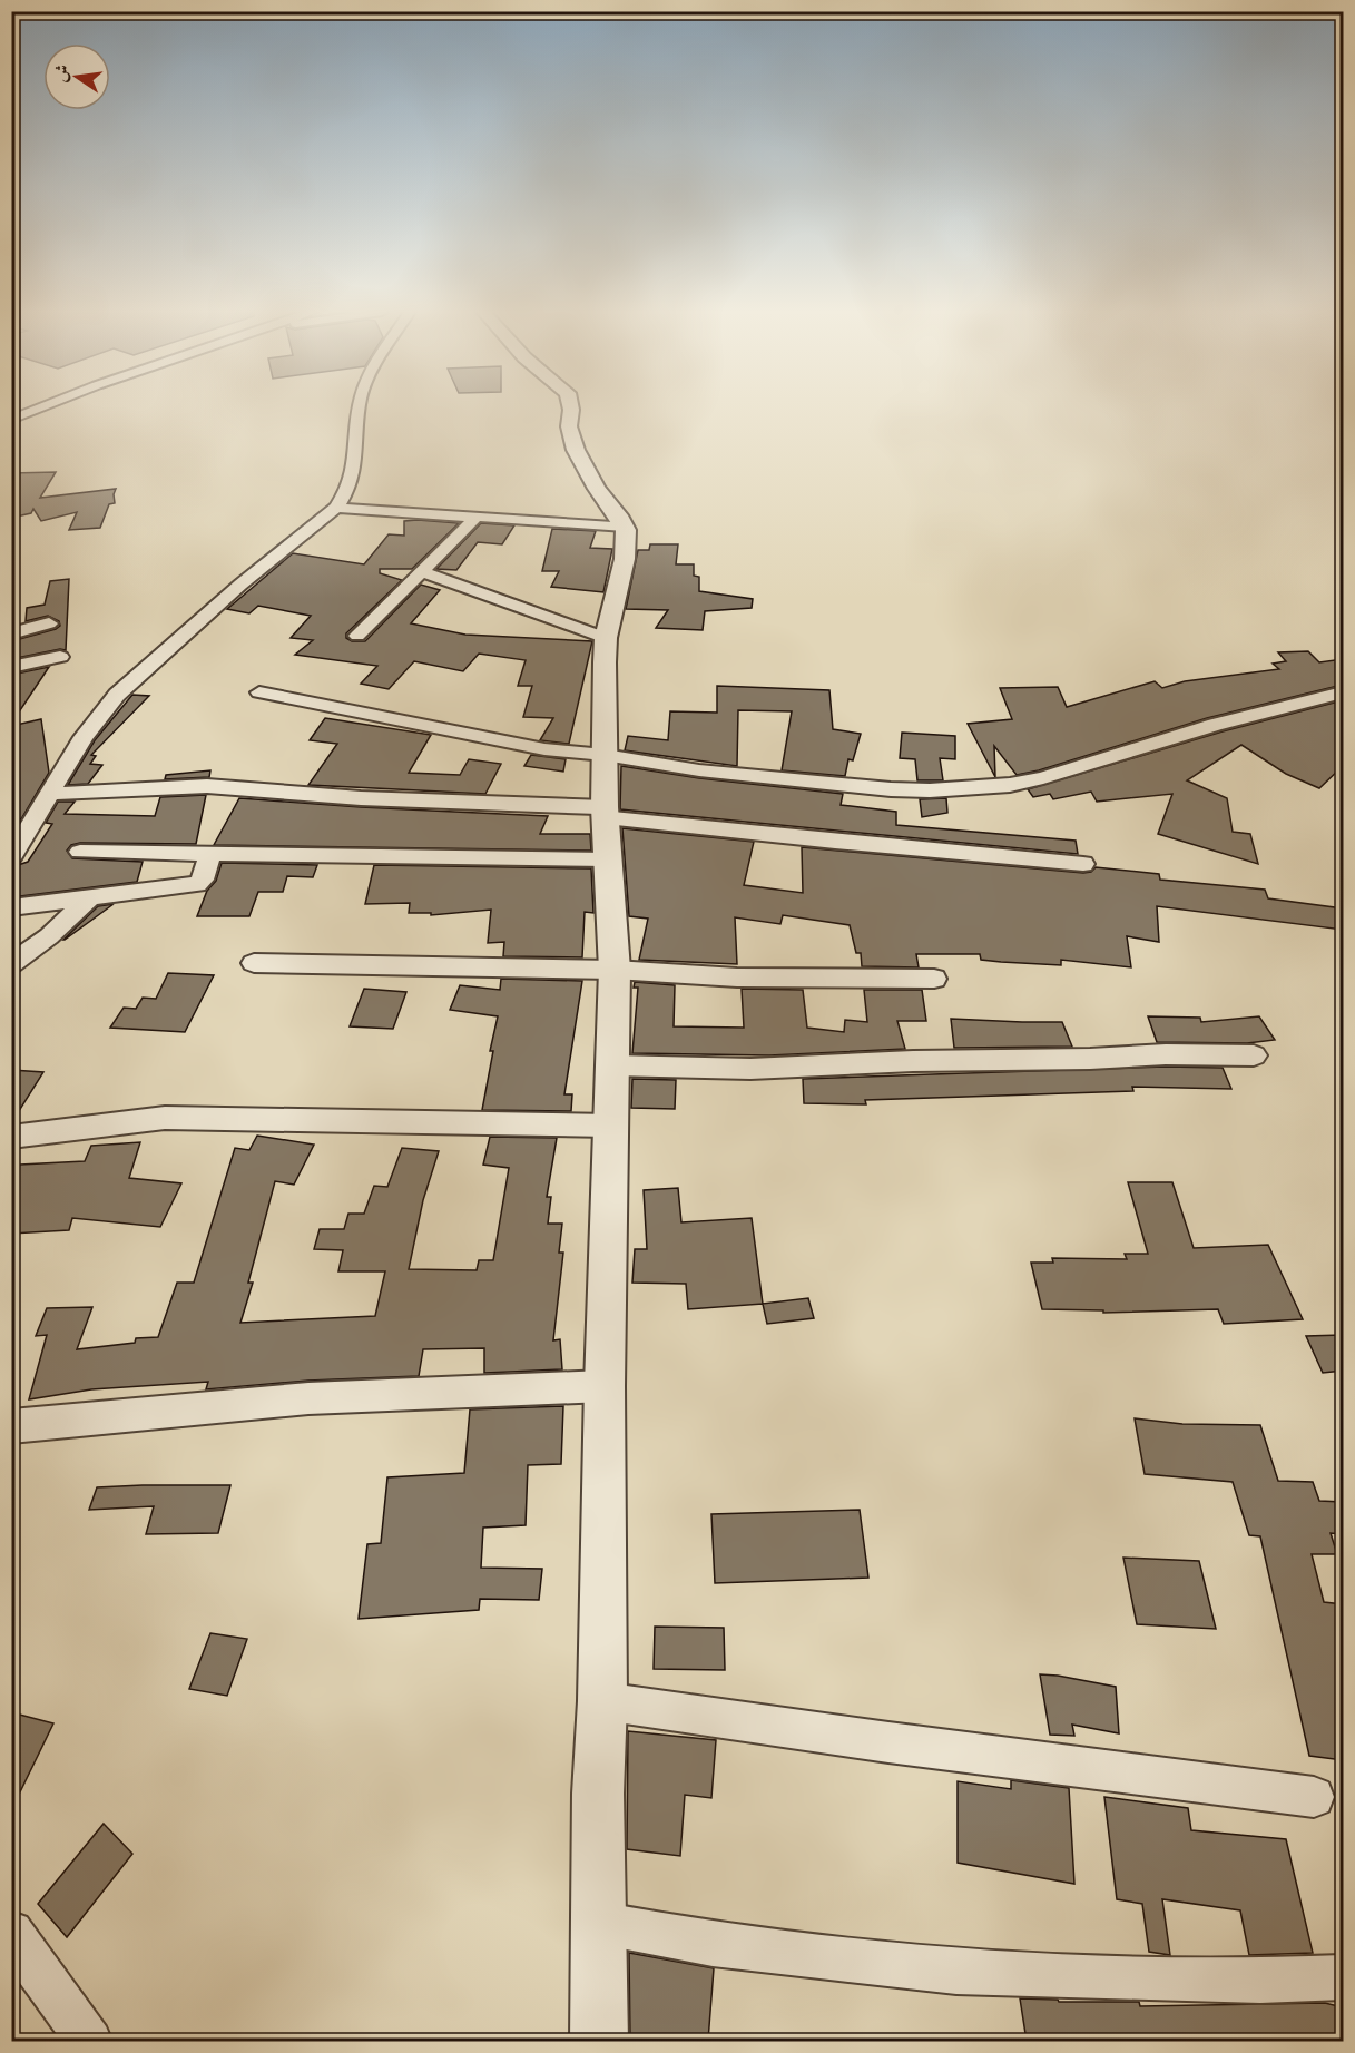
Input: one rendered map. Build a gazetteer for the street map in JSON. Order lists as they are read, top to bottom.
{
  "north": "left"
}
